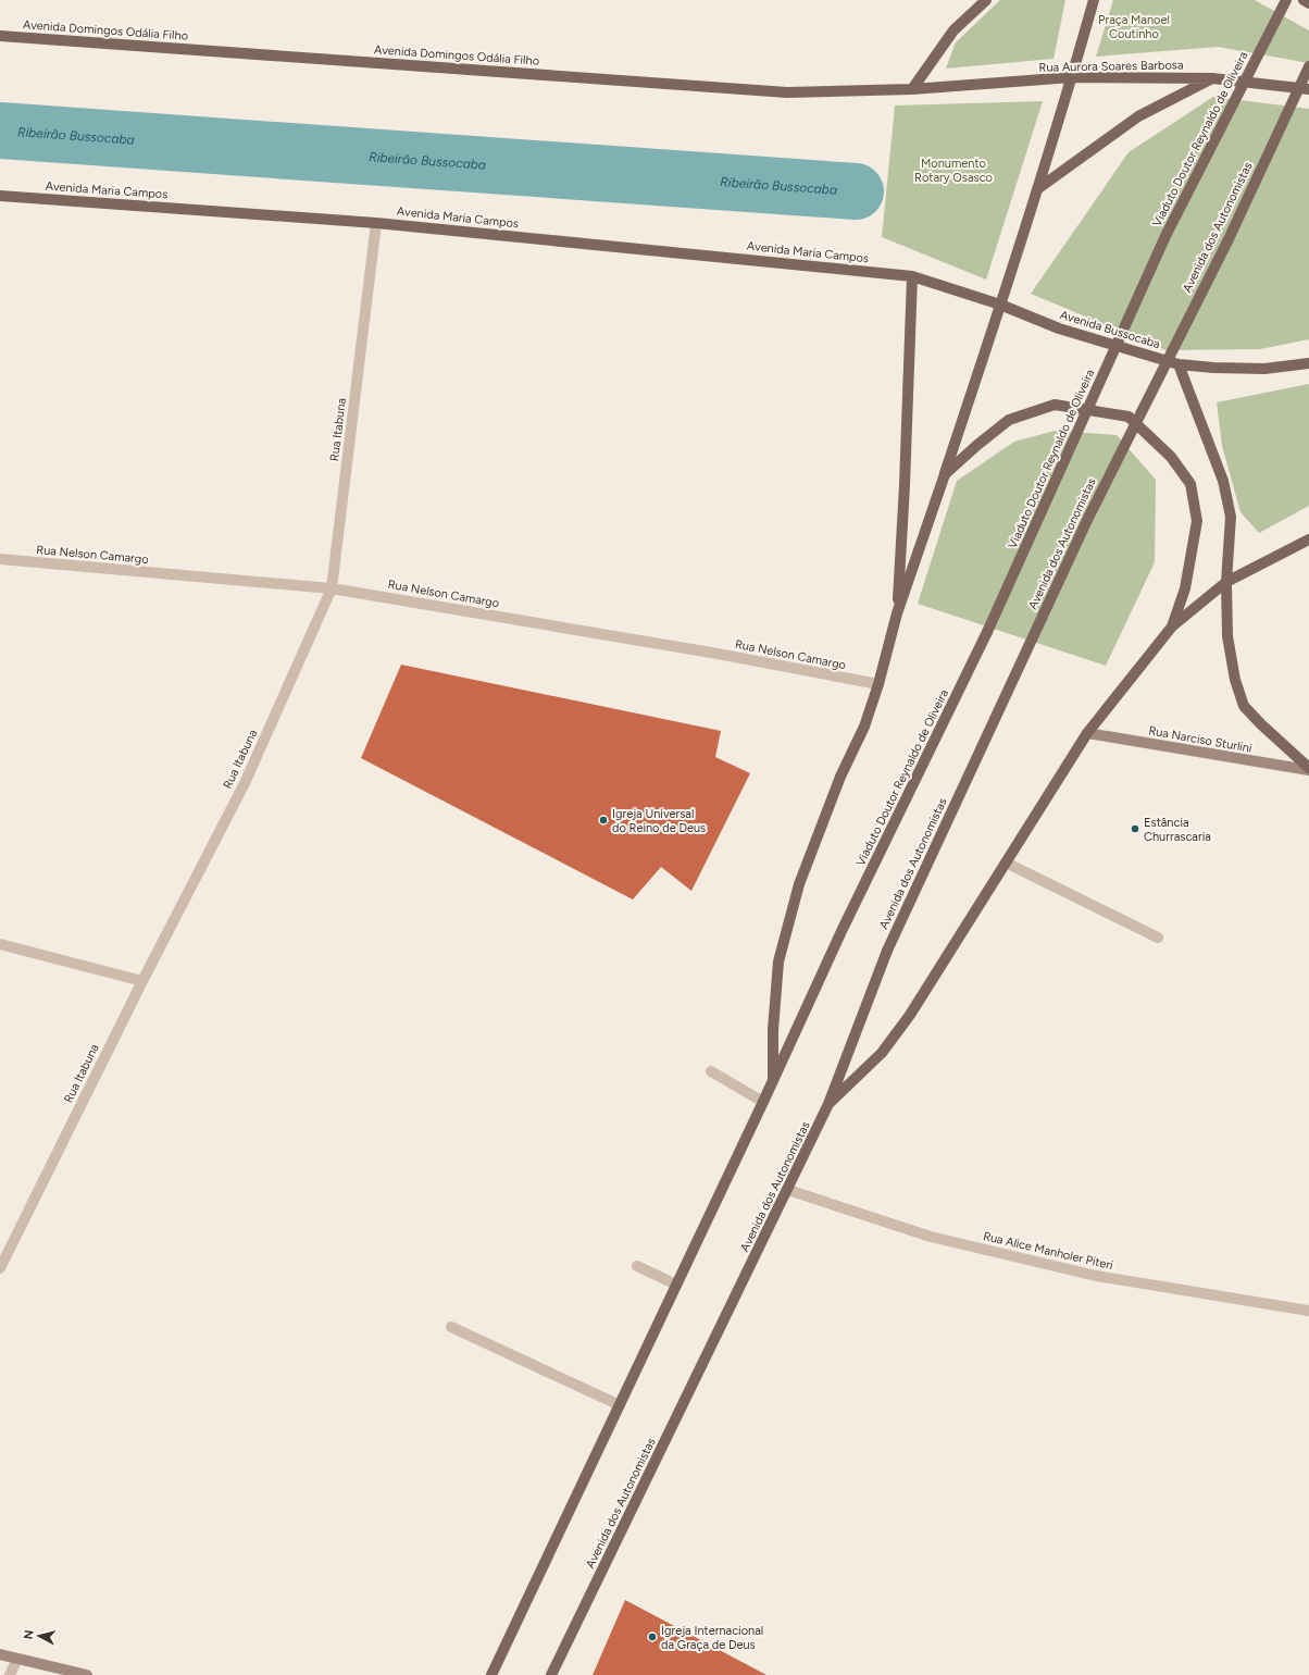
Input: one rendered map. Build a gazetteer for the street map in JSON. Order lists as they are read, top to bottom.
{
  "streets": {
    "main road": [
      "Avenida Domingos Odália Filho",
      "Rua Aurora Soares Barbosa",
      "Viaduto Doutor Reynaldo de Oliveira",
      "Avenida Maria Campos",
      "Avenida dos Autonomistas",
      "Avenida Bussocaba",
      "Rua Narciso Sturlini"
    ],
    "street": ["Rua Itabuna", "Rua Nelson Camargo", "Rua Alice Manholer Piteri"]
  },
  "crossings": [
    ["Avenida Domingos Odália Filho", "Rua Aurora Soares Barbosa"],
    ["Avenida Maria Campos", "Avenida Bussocaba"],
    ["Avenida Maria Campos", "Rua Itabuna"],
    ["Avenida dos Autonomistas", "Rua Alice Manholer Piteri"],
    ["Rua Itabuna", "Rua Nelson Camargo"]
  ],
  "water": ["Ribeirão Bussocaba"],
  "parks": ["Praça Manoel Coutinho", "Monumento Rotary Osasco"],
  "places": ["Igreja Universal do Reino de Deus", "Estância Churrascaria", "Igreja Internacional da Graça de Deus"],
  "north": "left"
}
